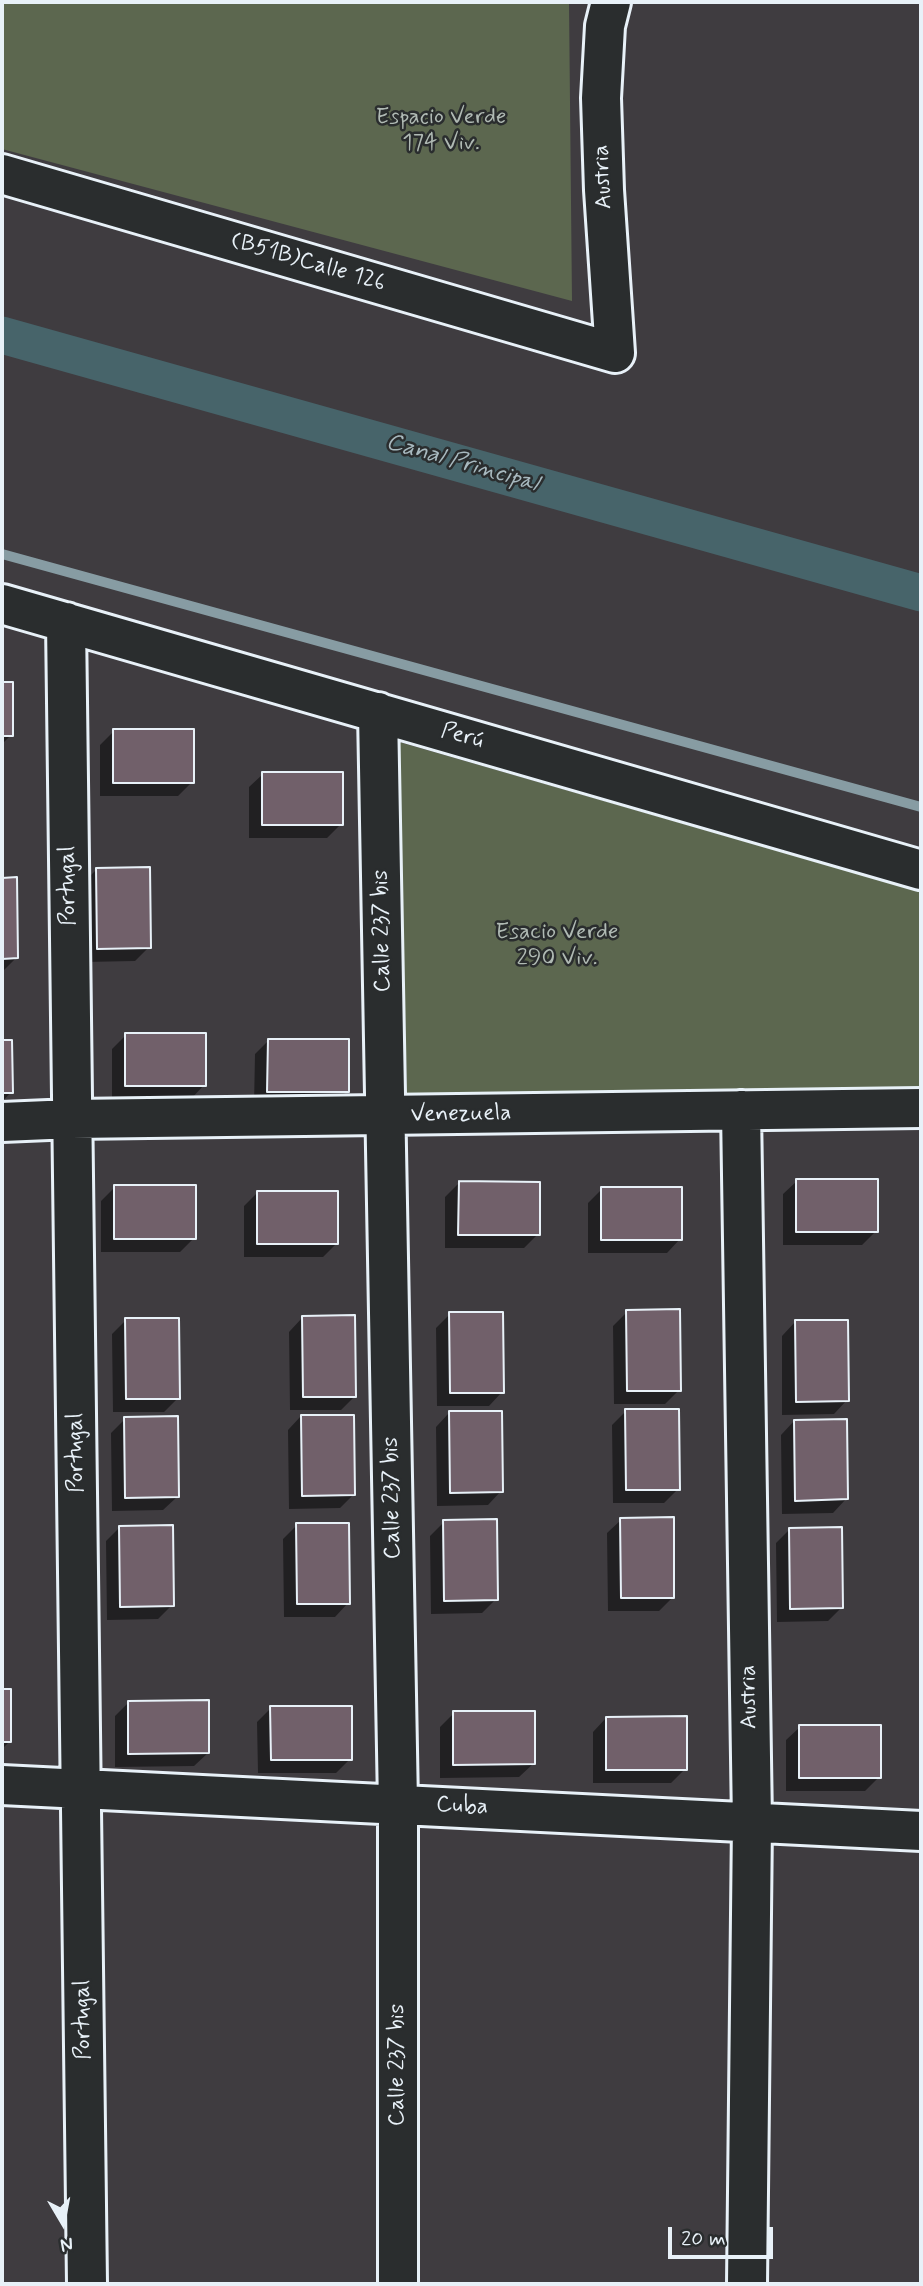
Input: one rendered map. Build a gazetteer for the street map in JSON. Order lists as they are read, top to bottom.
{
  "streets": {
    "street": [
      "Austria",
      "(B51B)Calle 126",
      "Perú",
      "Portugal",
      "Calle 237 bis",
      "Venezuela",
      "Cuba"
    ]
  },
  "crossings": [
    ["Austria", "(B51B)Calle 126"],
    ["Austria", "Venezuela"],
    ["Austria", "Cuba"],
    ["Perú", "Portugal"],
    ["Perú", "Calle 237 bis"],
    ["Portugal", "Venezuela"],
    ["Portugal", "Cuba"],
    ["Calle 237 bis", "Venezuela"],
    ["Calle 237 bis", "Cuba"]
  ],
  "water": ["Canal Principal"],
  "parks": ["Espacio Verde 174 Viv.", "Esacio Verde 290 Viv."],
  "scale_bar": "20 m",
  "north": "bottom"
}
